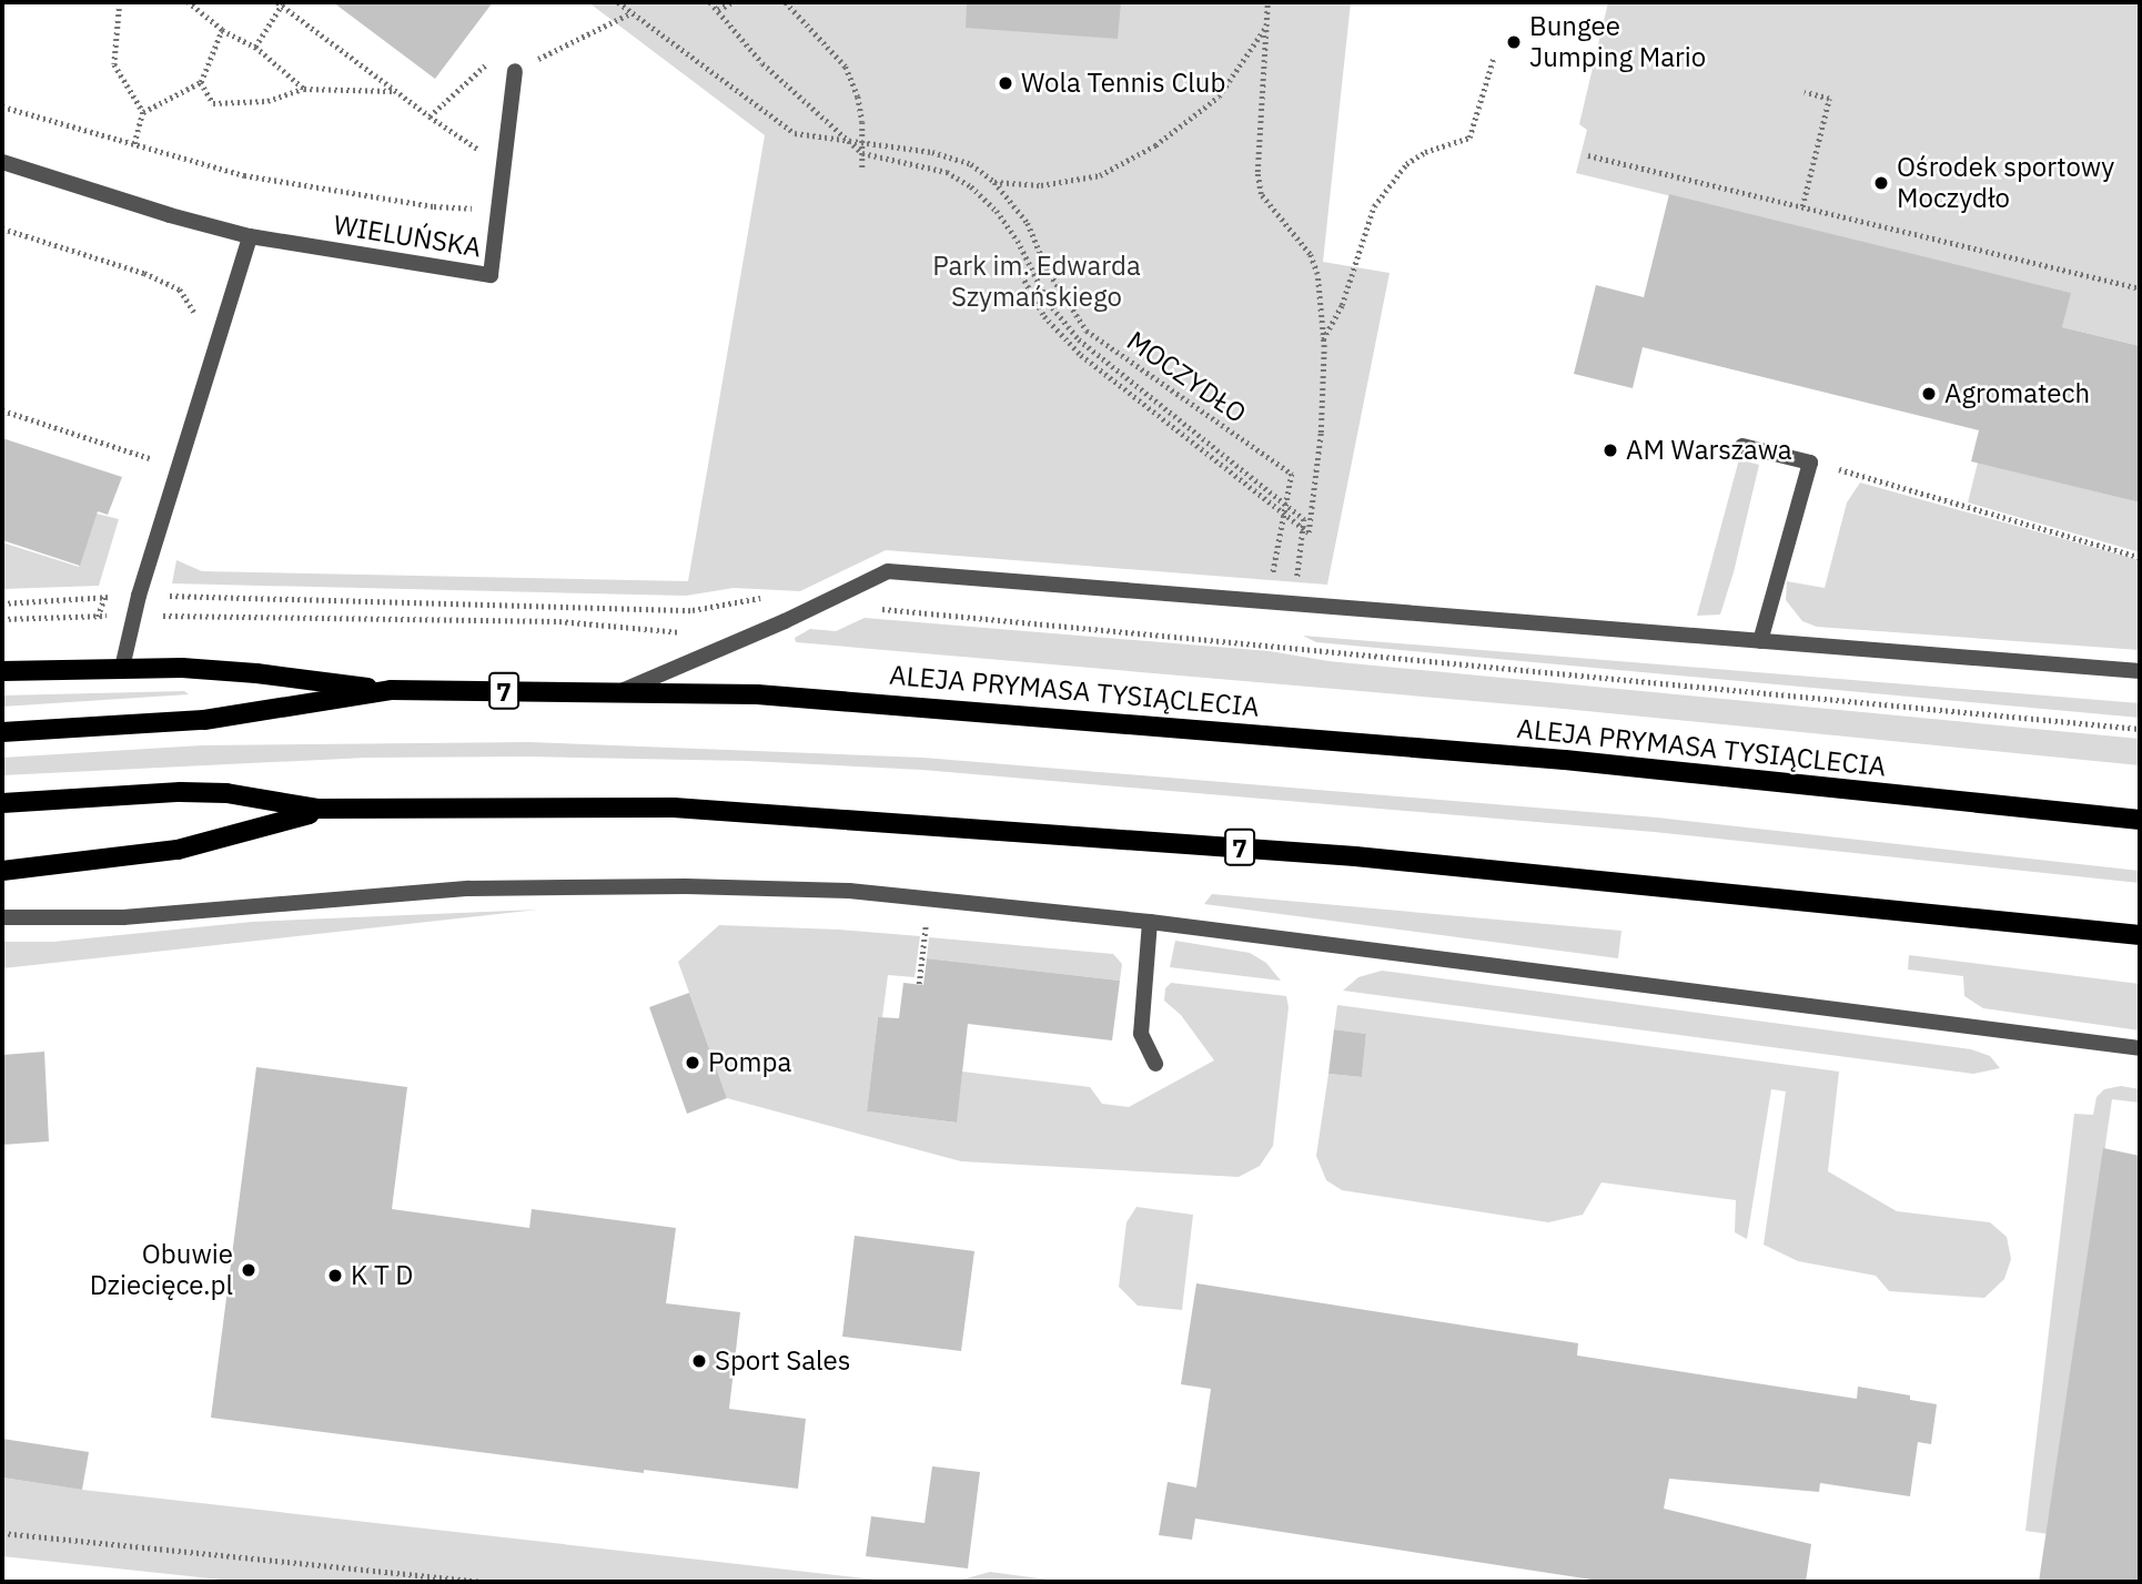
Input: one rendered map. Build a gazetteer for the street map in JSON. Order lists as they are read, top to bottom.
{
  "streets": {
    "main road": ["7", "ALEJA PRYMASA TYSIĄCLECIA"],
    "street": ["WIELUŃSKA"],
    "path": ["MOCZYDŁO"]
  },
  "parks": ["Park im. Edwarda Szymańskiego"],
  "places": [
    "Bungee Jumping Mario",
    "Wola Tennis Club",
    "Ośrodek sportowy Moczydło",
    "Agromatech",
    "AM Warszawa",
    "Pompa",
    "Obuwie Dziecięce.pl",
    "K T D",
    "Sport Sales"
  ]
}
